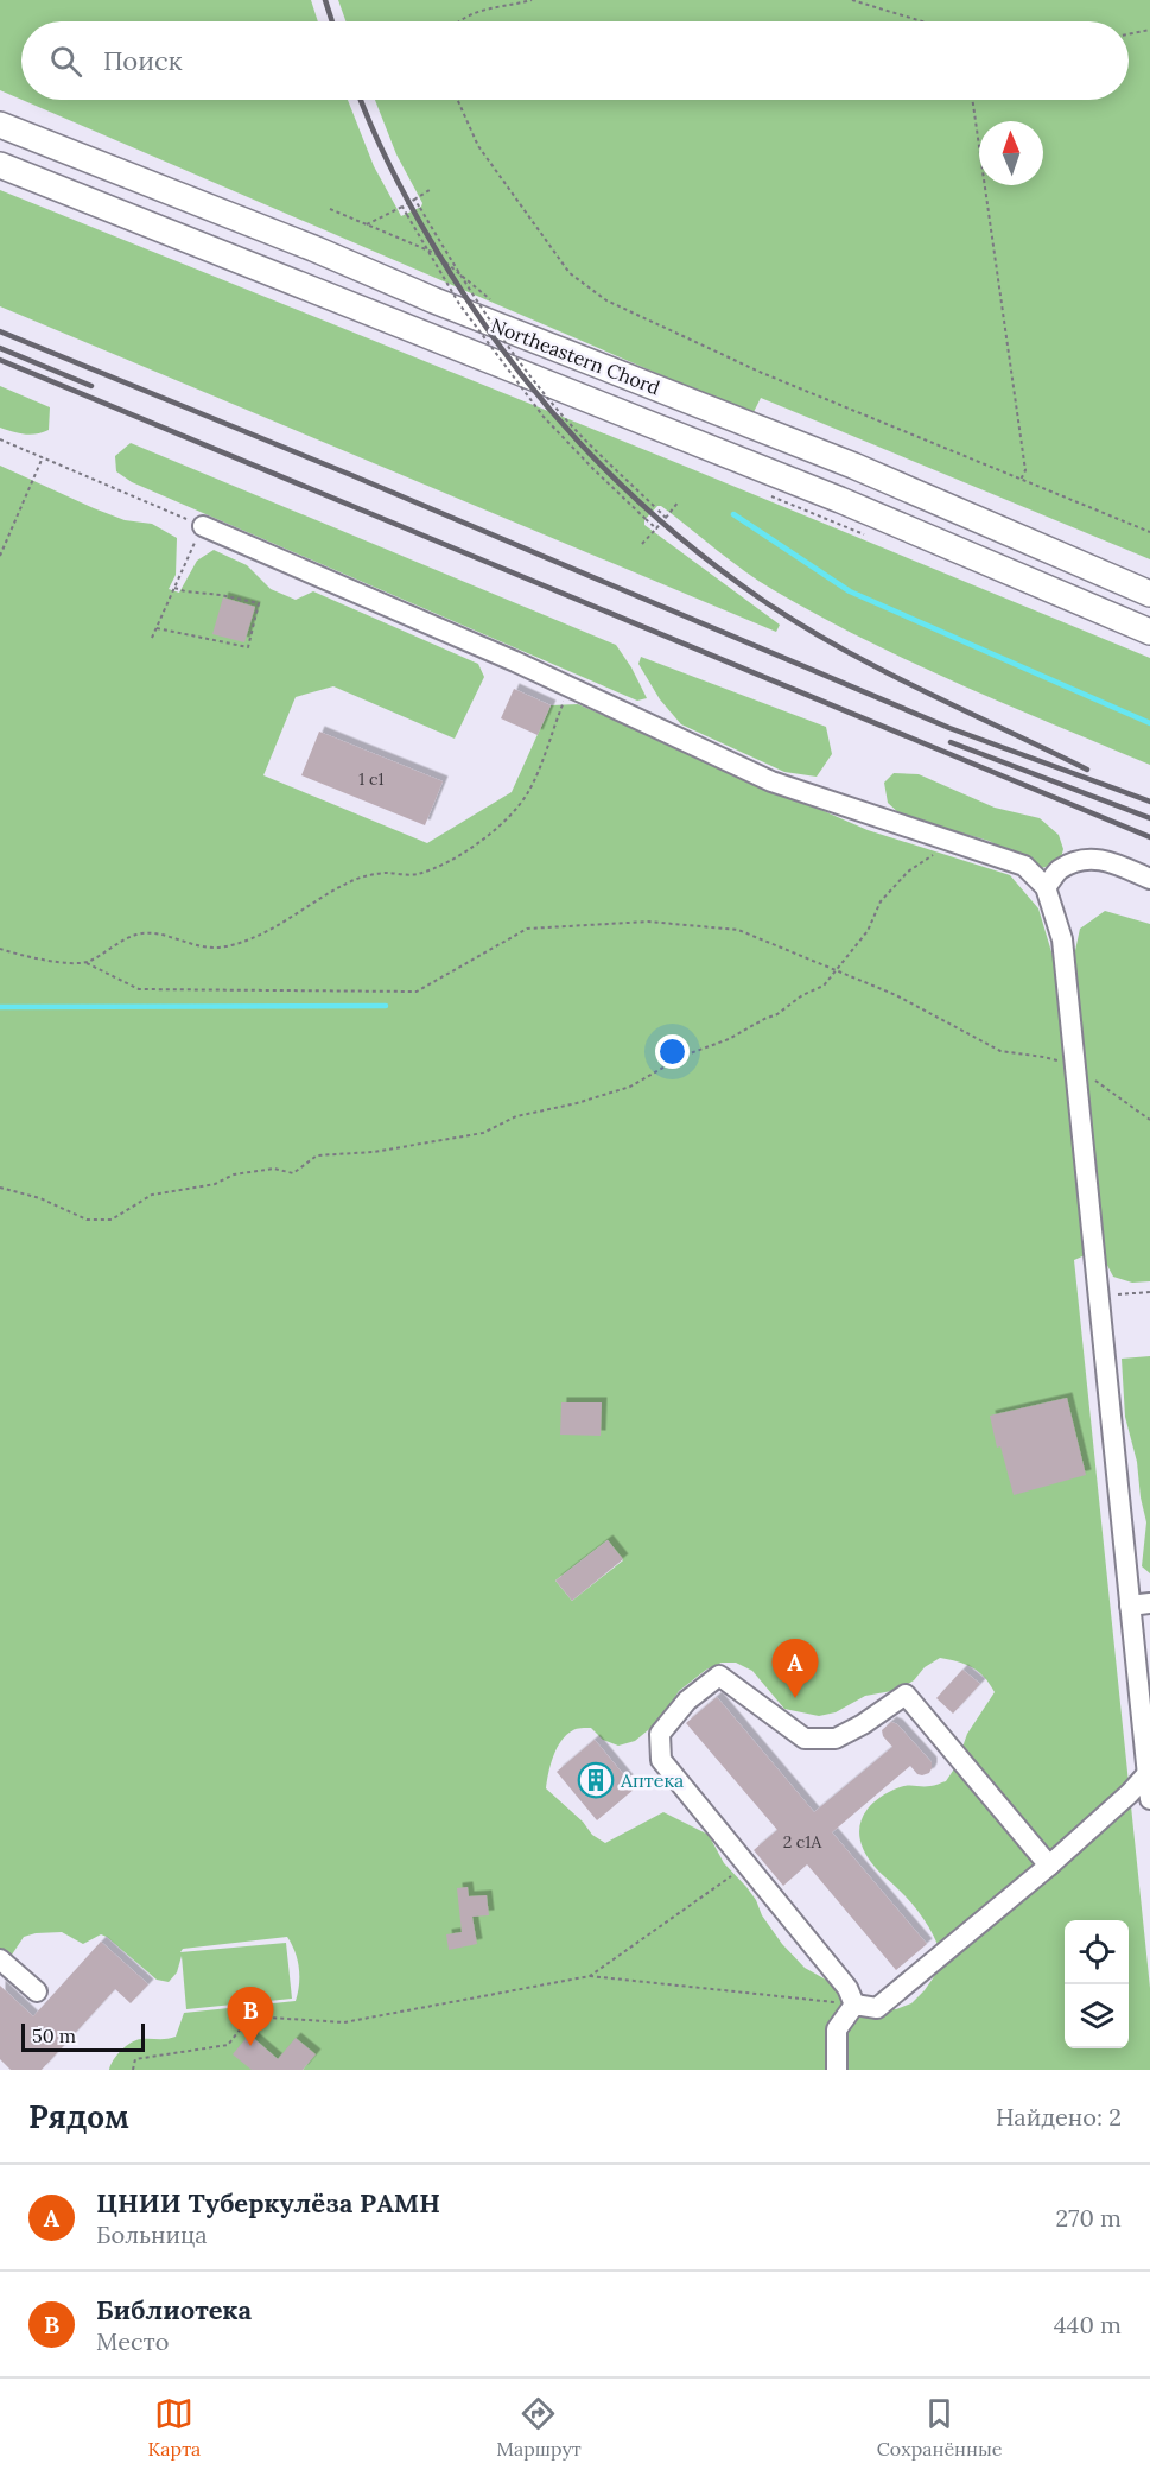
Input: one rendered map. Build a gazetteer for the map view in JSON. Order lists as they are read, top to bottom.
{
  "streets": {
    "main road": ["Northeastern Chord"]
  },
  "places": {
    "building": ["Аптека"]
  },
  "house_numbers": ["1 с1", "2 с1А"],
  "scale_bar": "50 m",
  "north": "top",
  "page": {
    "search": "Поиск",
    "pins": ["A", "B"],
    "scale": "50 m",
    "heading": ["Рядом", "Найдено: 2"],
    "list": [
      {
        "mark": "A",
        "name": "ЦНИИ Туберкулёза РАМН",
        "note": "Больница",
        "value": "270 m"
      },
      {
        "mark": "B",
        "name": "Библиотека",
        "note": "Место",
        "value": "440 m"
      }
    ],
    "nav": ["Карта", "Маршрут", "Сохранённые"]
  }
}
